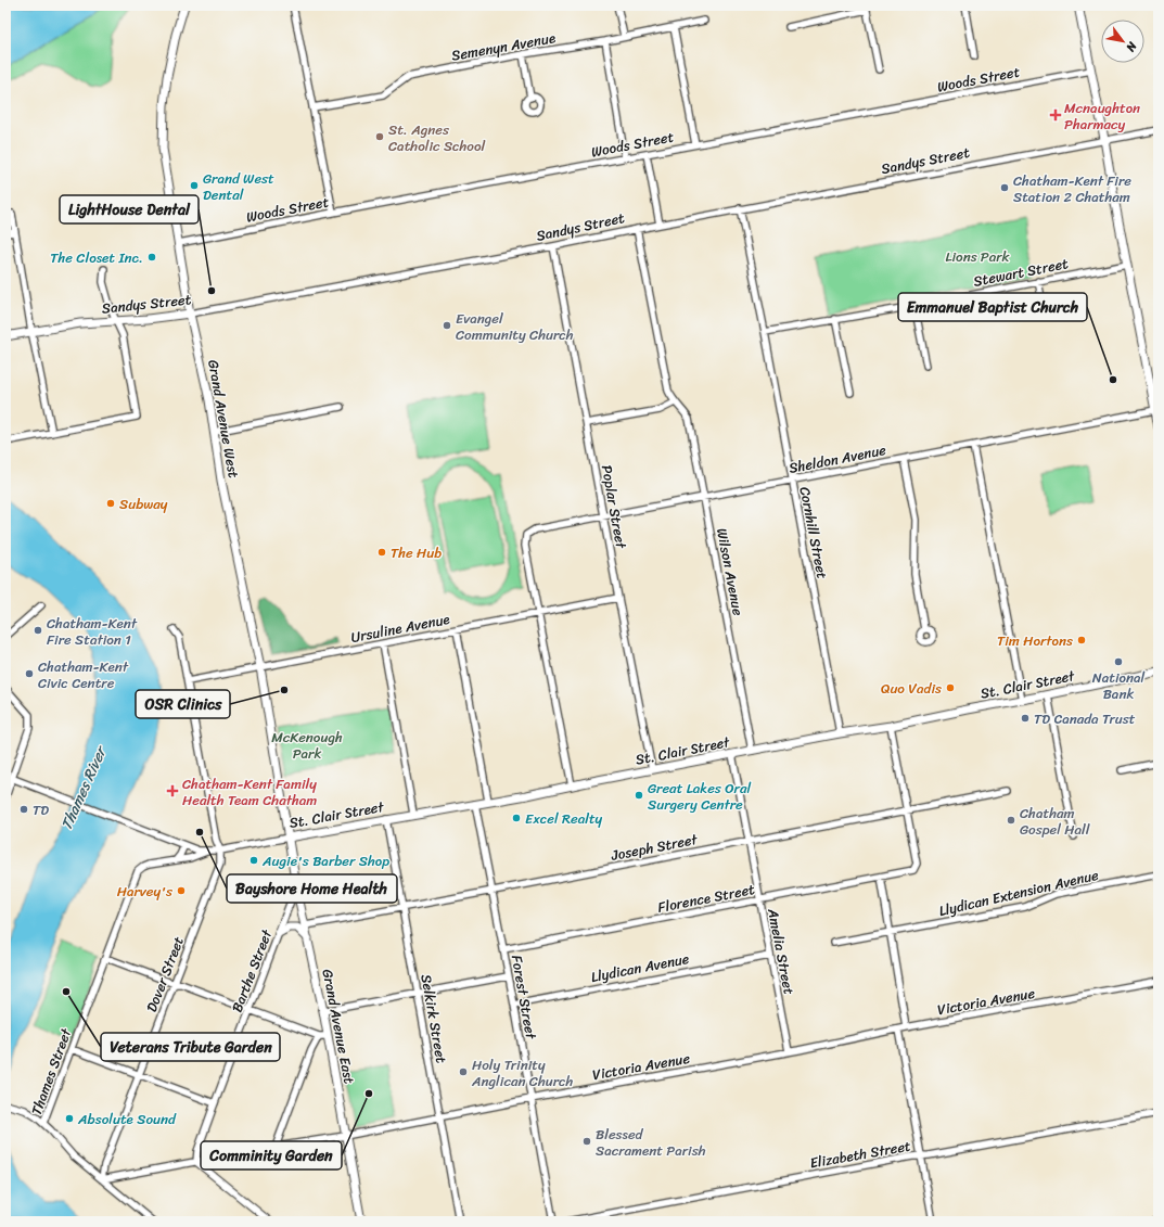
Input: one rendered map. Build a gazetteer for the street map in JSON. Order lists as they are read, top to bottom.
{
  "streets": {
    "main road": [
      "Sandys Street",
      "Grand Avenue West",
      "St. Clair Street",
      "Grand Avenue East"
    ],
    "street": [
      "Semenyn Avenue",
      "Woods Street",
      "Stewart Street",
      "Sheldon Avenue",
      "Poplar Street",
      "Cornhill Street",
      "Wilson Avenue",
      "Ursuline Avenue",
      "Joseph Street",
      "Llydican Extension Avenue",
      "Florence Street",
      "Amelia Street",
      "Llydican Avenue",
      "Barthe Street",
      "Dover Street",
      "Forest Street",
      "Victoria Avenue",
      "Selkirk Street",
      "Thames Street",
      "Elizabeth Street"
    ]
  },
  "crossings": [
    ["Woods Street", "Grand Avenue West"],
    ["Sandys Street", "Grand Avenue West"],
    ["Sandys Street", "Poplar Street"],
    ["Sandys Street", "Cornhill Street"],
    ["Sandys Street", "Wilson Avenue"],
    ["Stewart Street", "Cornhill Street"],
    ["Grand Avenue West", "Ursuline Avenue"],
    ["Grand Avenue West", "St. Clair Street"],
    ["Grand Avenue West", "Grand Avenue East"],
    ["Sheldon Avenue", "Poplar Street"],
    ["Sheldon Avenue", "Cornhill Street"],
    ["Sheldon Avenue", "Wilson Avenue"],
    ["Sheldon Avenue", "Ursuline Avenue"],
    ["Poplar Street", "Ursuline Avenue"],
    ["Poplar Street", "St. Clair Street"],
    ["Cornhill Street", "St. Clair Street"],
    ["Wilson Avenue", "St. Clair Street"],
    ["St. Clair Street", "Amelia Street"],
    ["St. Clair Street", "Dover Street"],
    ["St. Clair Street", "Forest Street"],
    ["St. Clair Street", "Selkirk Street"],
    ["St. Clair Street", "Grand Avenue East"],
    ["Joseph Street", "Florence Street"],
    ["Joseph Street", "Amelia Street"],
    ["Joseph Street", "Forest Street"],
    ["Joseph Street", "Selkirk Street"],
    ["Joseph Street", "Grand Avenue East"],
    ["Florence Street", "Amelia Street"],
    ["Florence Street", "Forest Street"],
    ["Amelia Street", "Llydican Avenue"],
    ["Amelia Street", "Victoria Avenue"],
    ["Llydican Avenue", "Forest Street"],
    ["Barthe Street", "Victoria Avenue"],
    ["Barthe Street", "Grand Avenue East"],
    ["Dover Street", "Victoria Avenue"],
    ["Dover Street", "Thames Street"],
    ["Forest Street", "Victoria Avenue"],
    ["Victoria Avenue", "Selkirk Street"],
    ["Victoria Avenue", "Grand Avenue East"],
    ["Victoria Avenue", "Thames Street"]
  ],
  "water": ["Thames River"],
  "parks": ["Lions Park", "McKenough Park"],
  "places": {
    "health": ["Mcnaughton Pharmacy", "Chatham-Kent Family Health Team Chatham"],
    "other": [
      "St. Agnes Catholic School",
      "Grand West Dental",
      "Chatham-Kent Fire Station 2 Chatham",
      "The Closet Inc.",
      "LightHouse Dental",
      "Evangel Community Church",
      "Emmanuel Baptist Church",
      "Subway",
      "The Hub",
      "Chatham-Kent Fire Station 1",
      "Tim Hortons",
      "National Bank",
      "Chatham-Kent Civic Centre",
      "Quo Vadis",
      "OSR Clinics",
      "TD Canada Trust",
      "Great Lakes Oral Surgery Centre",
      "TD",
      "Excel Realty",
      "Chatham Gospel Hall",
      "Bayshore Home Health",
      "Augie's Barber Shop",
      "Harvey's",
      "Veterans Tribute Garden",
      "Holy Trinity Anglican Church",
      "Comminity Garden",
      "Absolute Sound",
      "Blessed Sacrament Parish"
    ]
  },
  "north": "bottom right"
}
